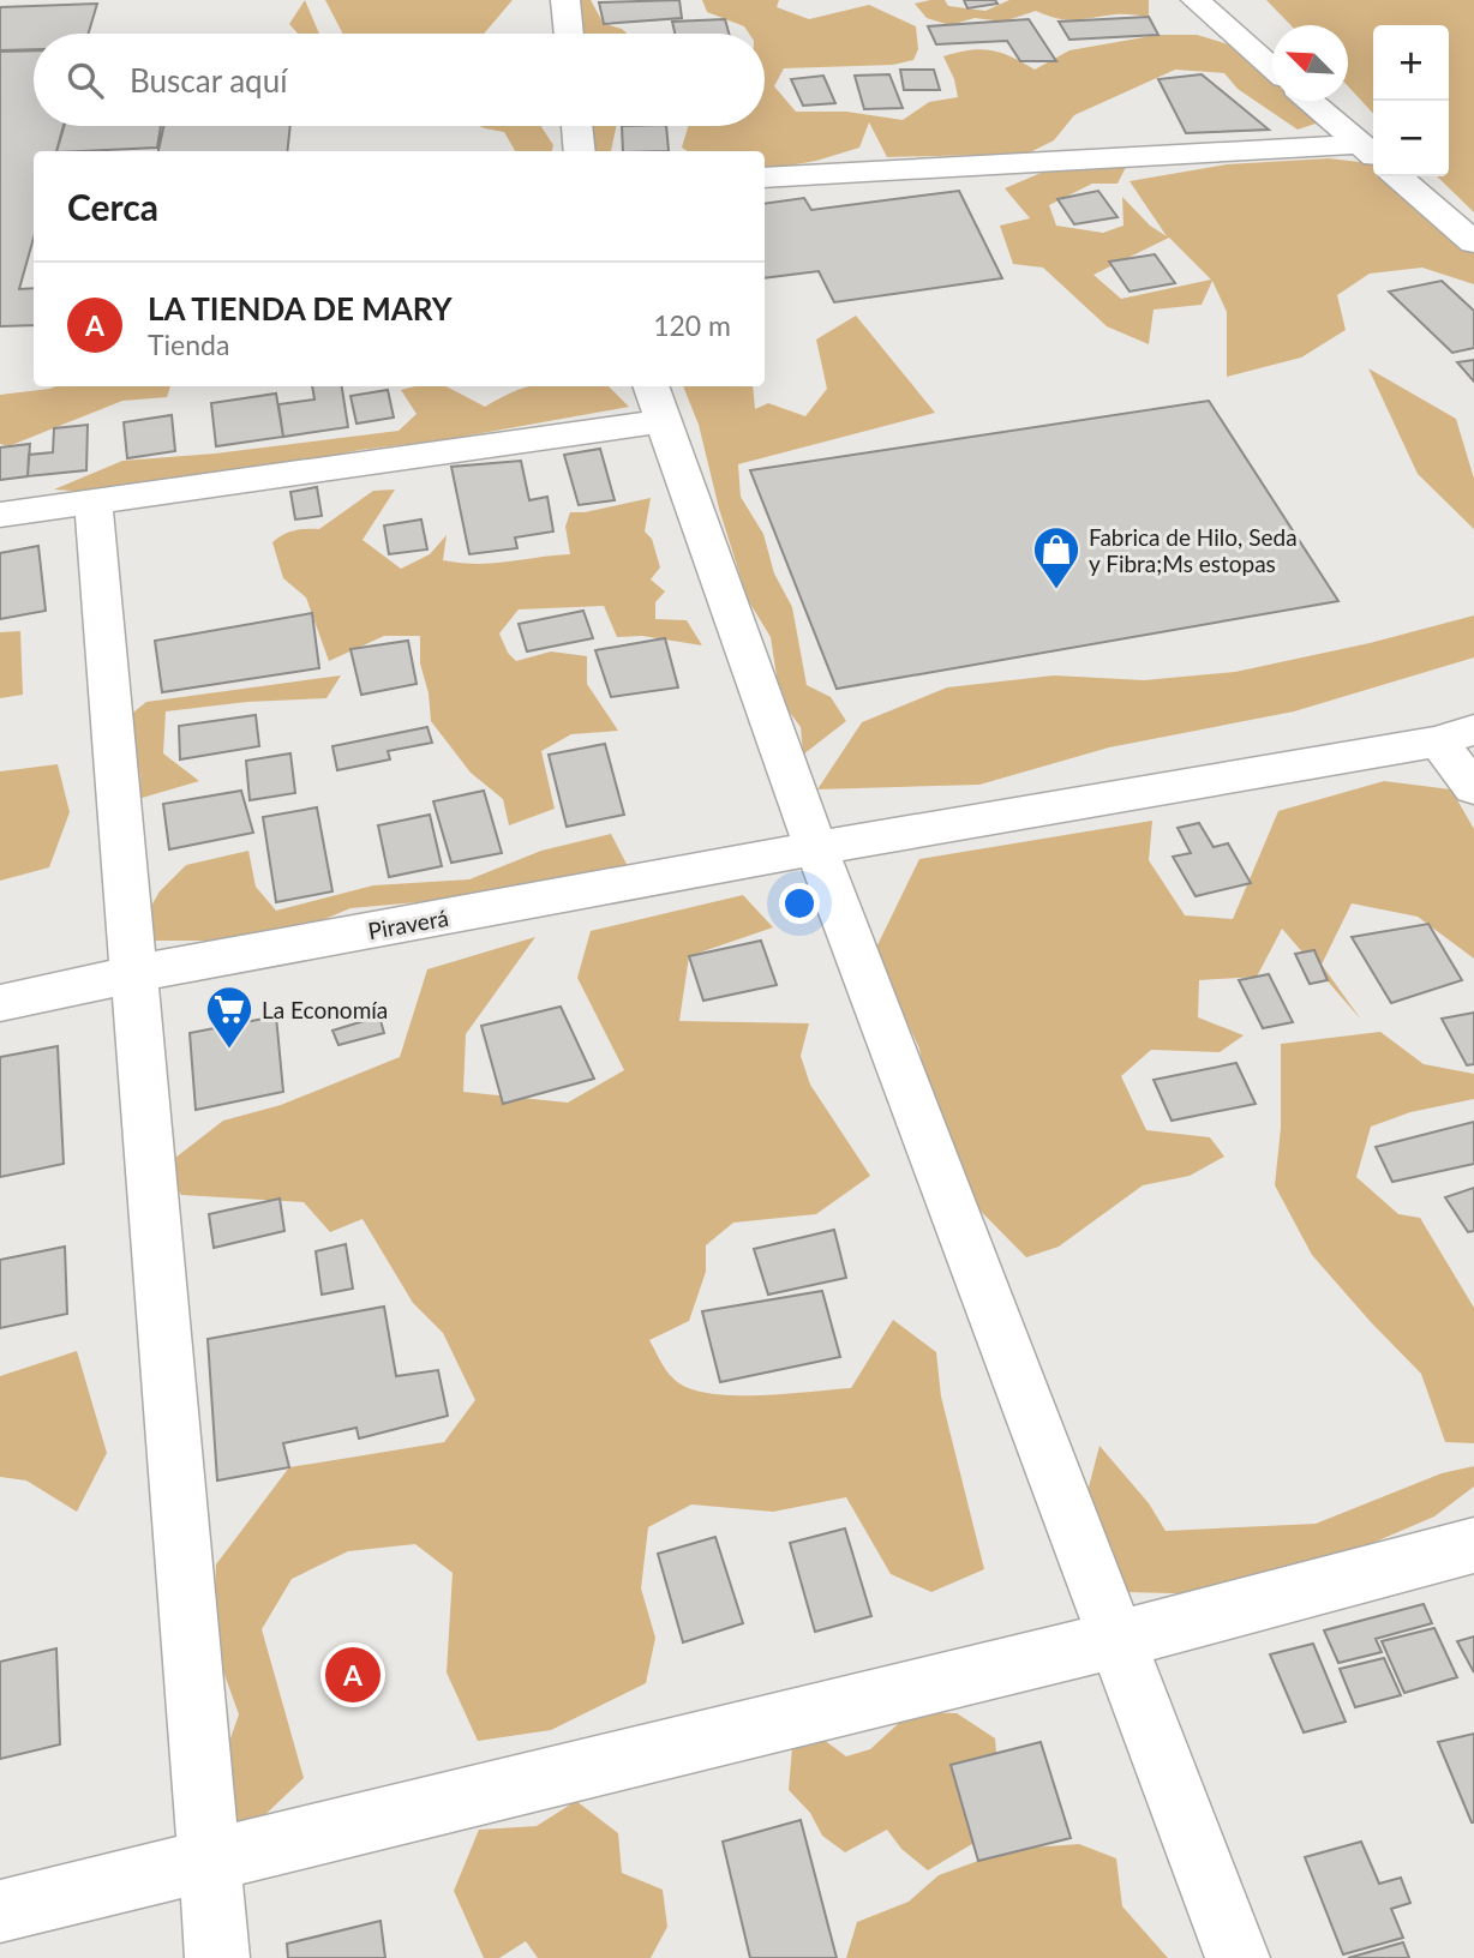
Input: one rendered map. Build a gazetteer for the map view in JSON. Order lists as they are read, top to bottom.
{
  "streets": {
    "street": ["Piraverá"]
  },
  "places": {
    "shop": ["Fabrica de Hilo, Seda y Fibra;Ms estopas"],
    "supermarket": ["La Economía"]
  },
  "north": "top left",
  "page": {
    "map_buttons": ["+", "−"],
    "search": "Buscar aquí",
    "heading": "Cerca",
    "list": [
      {
        "mark": "A",
        "name": "LA TIENDA DE MARY",
        "note": "Tienda",
        "value": "120 m"
      }
    ],
    "pins": "A"
  }
}
